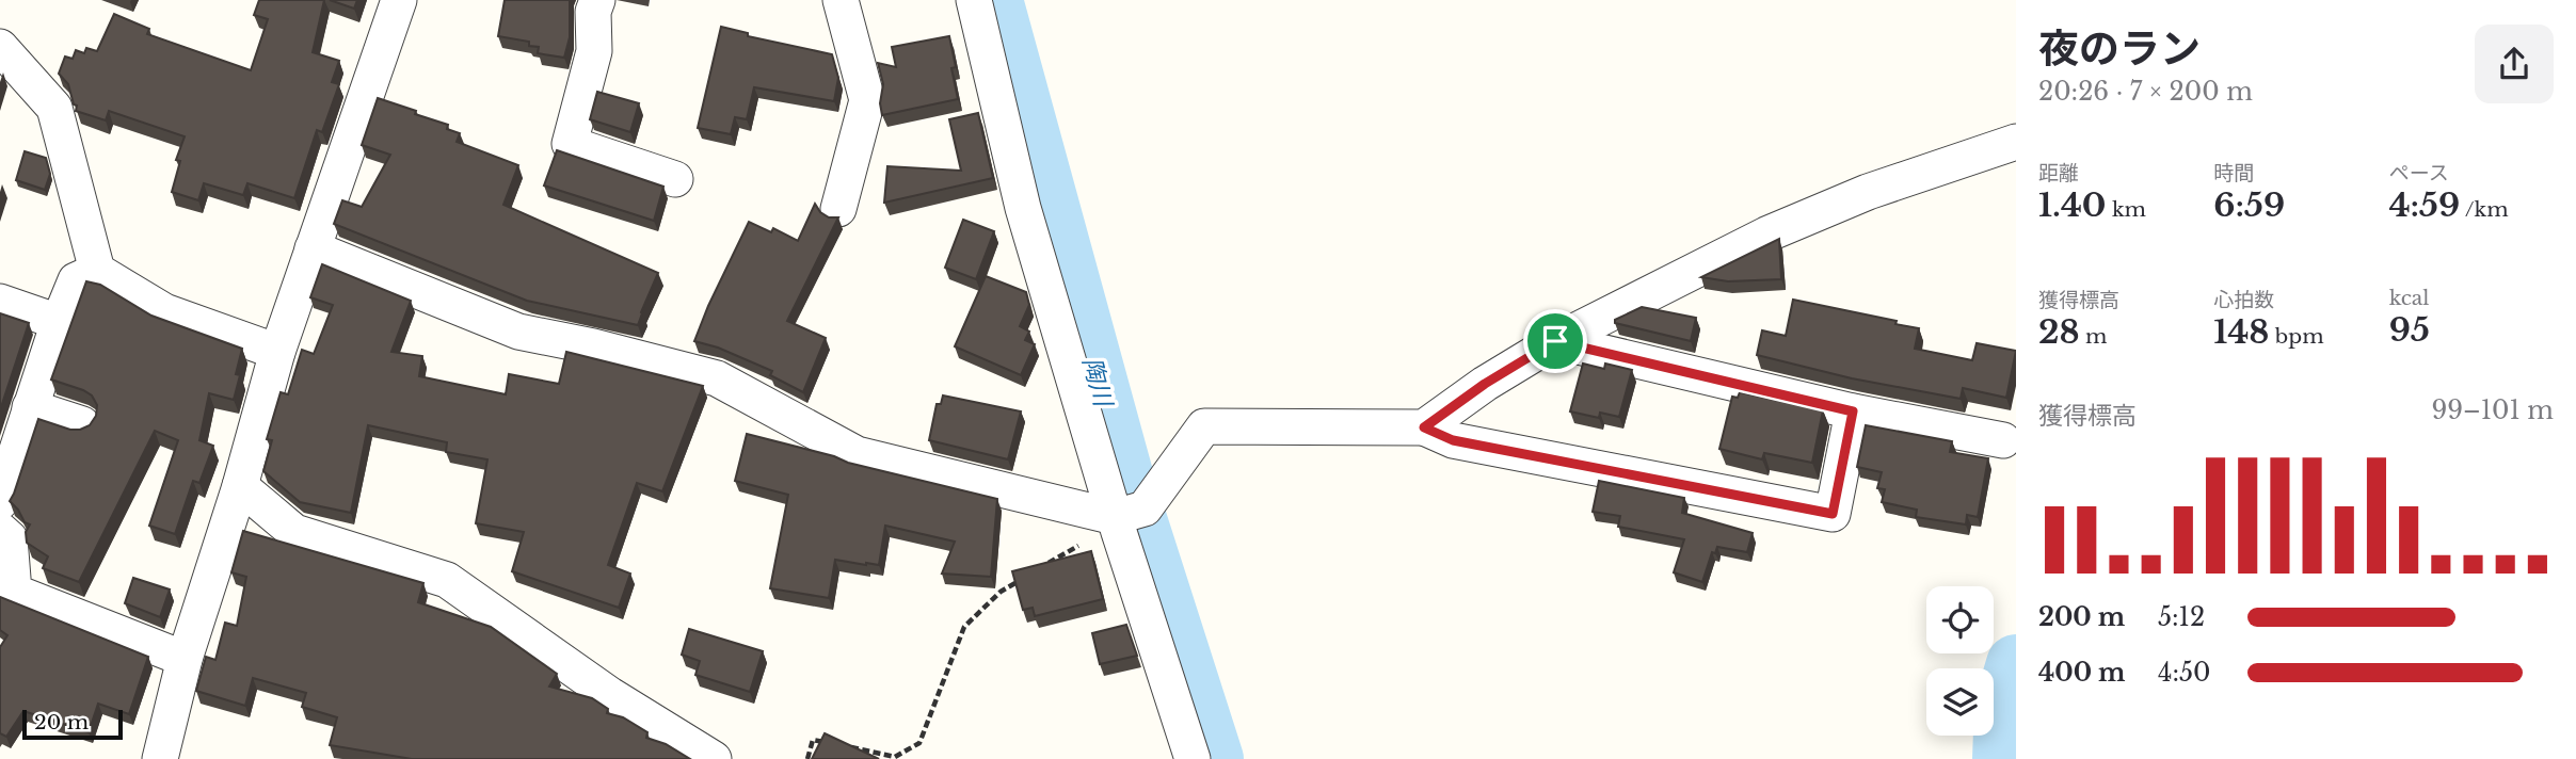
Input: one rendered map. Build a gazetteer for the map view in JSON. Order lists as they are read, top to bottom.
{
  "water": ["陶川"],
  "scale_bar": "20 m",
  "page": {
    "heading": ["夜のラン", "20:26 · 7 × 200 m"],
    "stats": [
      ["距離", "1.40 km"],
      ["時間", "6:59"],
      ["ペース", "4:59 /km"],
      ["獲得標高", "28 m"],
      ["心拍数", "148 bpm"],
      ["kcal", "95"]
    ],
    "chart": ["獲得標高", "99–101 m"],
    "list": [
      {
        "name": "200 m",
        "note": "5:12"
      },
      {
        "name": "400 m",
        "note": "4:50"
      }
    ],
    "scale": "20 m"
  }
}
